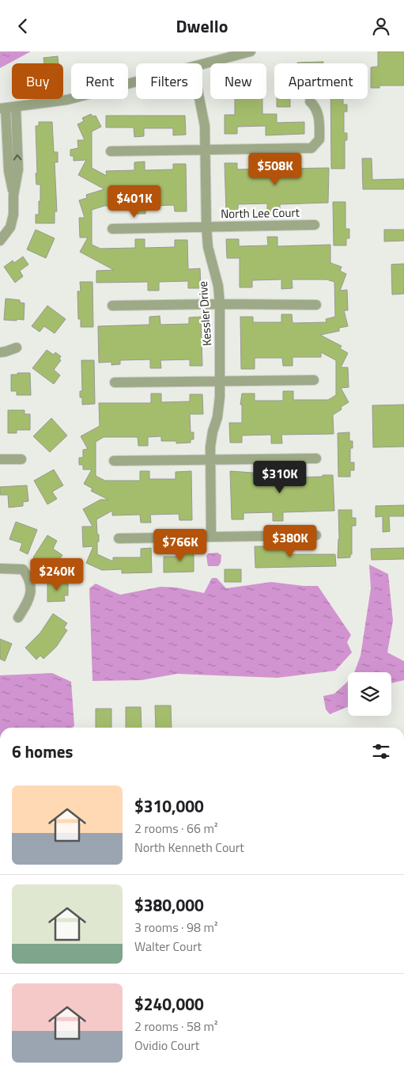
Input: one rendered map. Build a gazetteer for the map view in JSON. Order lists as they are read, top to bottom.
{
  "streets": {
    "street": ["North Lee Court", "Kessler Drive"]
  },
  "crossings": [
    ["North Lee Court", "Kessler Drive"]
  ],
  "page": {
    "header": "Dwello",
    "chip": [
      "Buy",
      "Rent",
      "Filters",
      "New",
      "Apartment"
    ],
    "price": [
      "$508K",
      "$401K",
      "$310K",
      "$380K",
      "$766K",
      "$240K"
    ],
    "heading": "6 homes",
    "list": [
      {
        "name": "$310,000",
        "note": "2 rooms · 66 m² · North Kenneth Court"
      },
      {
        "name": "$380,000",
        "note": "3 rooms · 98 m² · Walter Court"
      },
      {
        "name": "$240,000",
        "note": "2 rooms · 58 m² · Ovidio Court"
      }
    ]
  }
}
